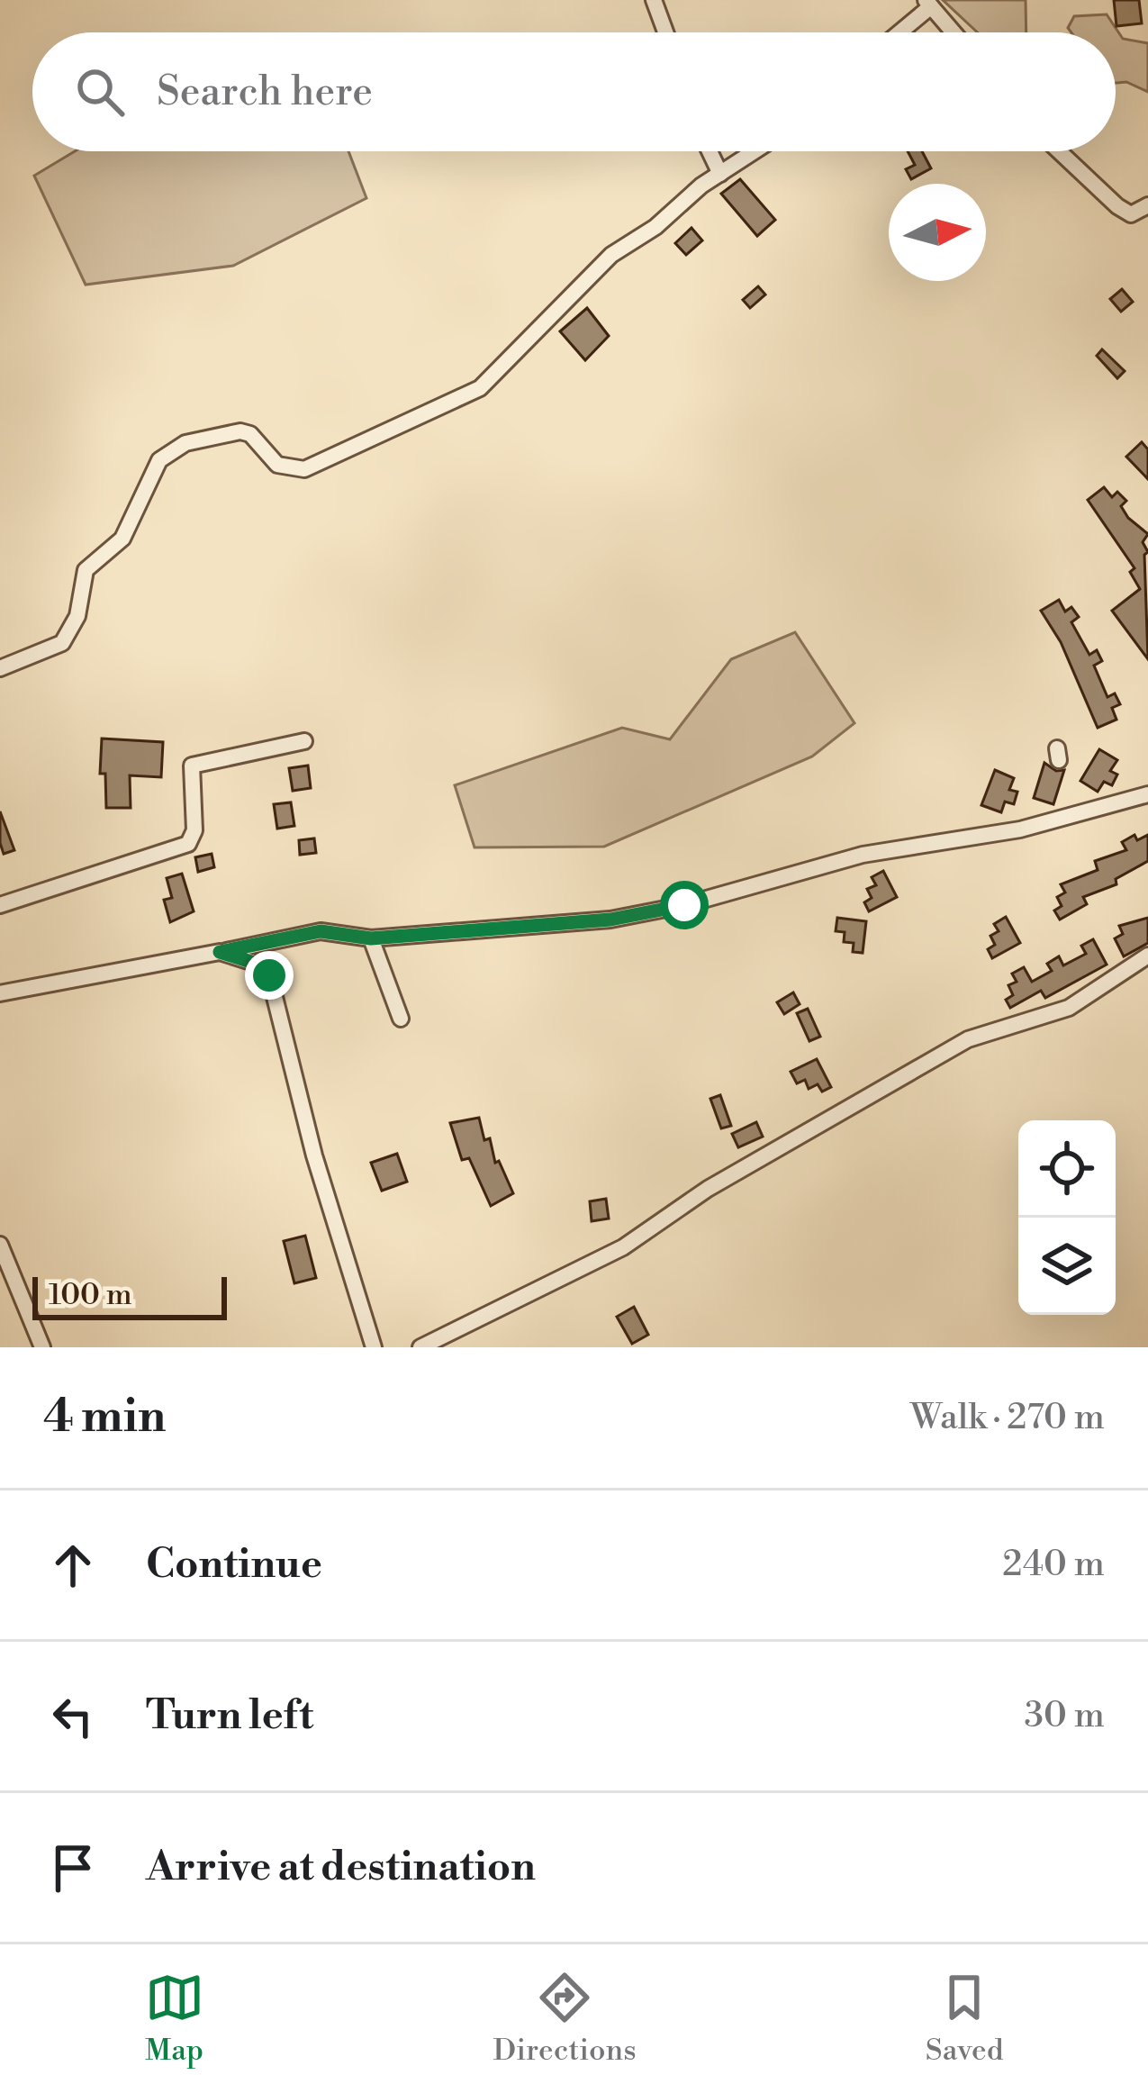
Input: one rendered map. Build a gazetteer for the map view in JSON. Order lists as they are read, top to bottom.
{
  "scale_bar": "100 m",
  "north": "right",
  "page": {
    "search": "Search here",
    "scale": "100 m",
    "heading": ["4 min", "Walk · 270 m"],
    "list": [
      ["Continue", "240 m"],
      ["Turn left", "30 m"],
      "Arrive at destination"
    ],
    "nav": ["Map", "Directions", "Saved"]
  }
}
